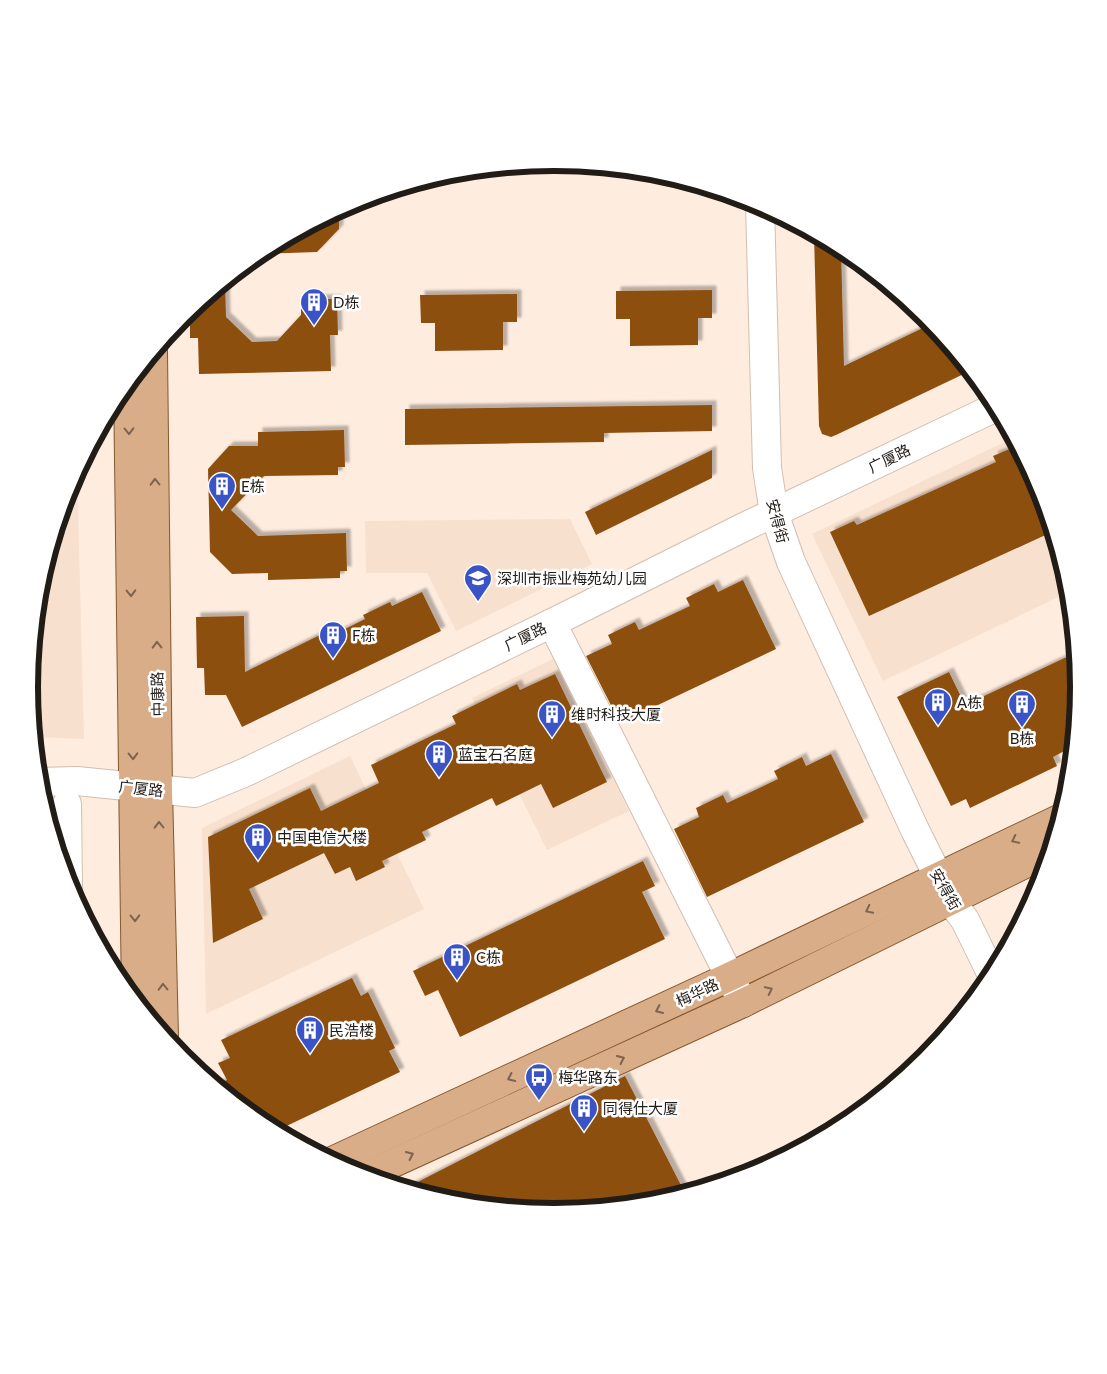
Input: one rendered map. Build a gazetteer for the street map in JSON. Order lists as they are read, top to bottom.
{
  "streets": {
    "main road": ["中康路", "梅华路"],
    "street": ["广厦路", "安得街"]
  },
  "crossings": [
    ["广厦路", "安得街"],
    ["广厦路", "中康路"],
    ["安得街", "梅华路"]
  ],
  "places": {
    "building": [
      "D栋",
      "E栋",
      "F栋",
      "A栋",
      "B栋",
      "维时科技大厦",
      "蓝宝石名庭",
      "中国电信大楼",
      "C栋",
      "民浩楼",
      "同得仕大厦"
    ],
    "school or university": ["深圳市振业梅苑幼儿园"],
    "bus stop": ["梅华路东"]
  }
}
